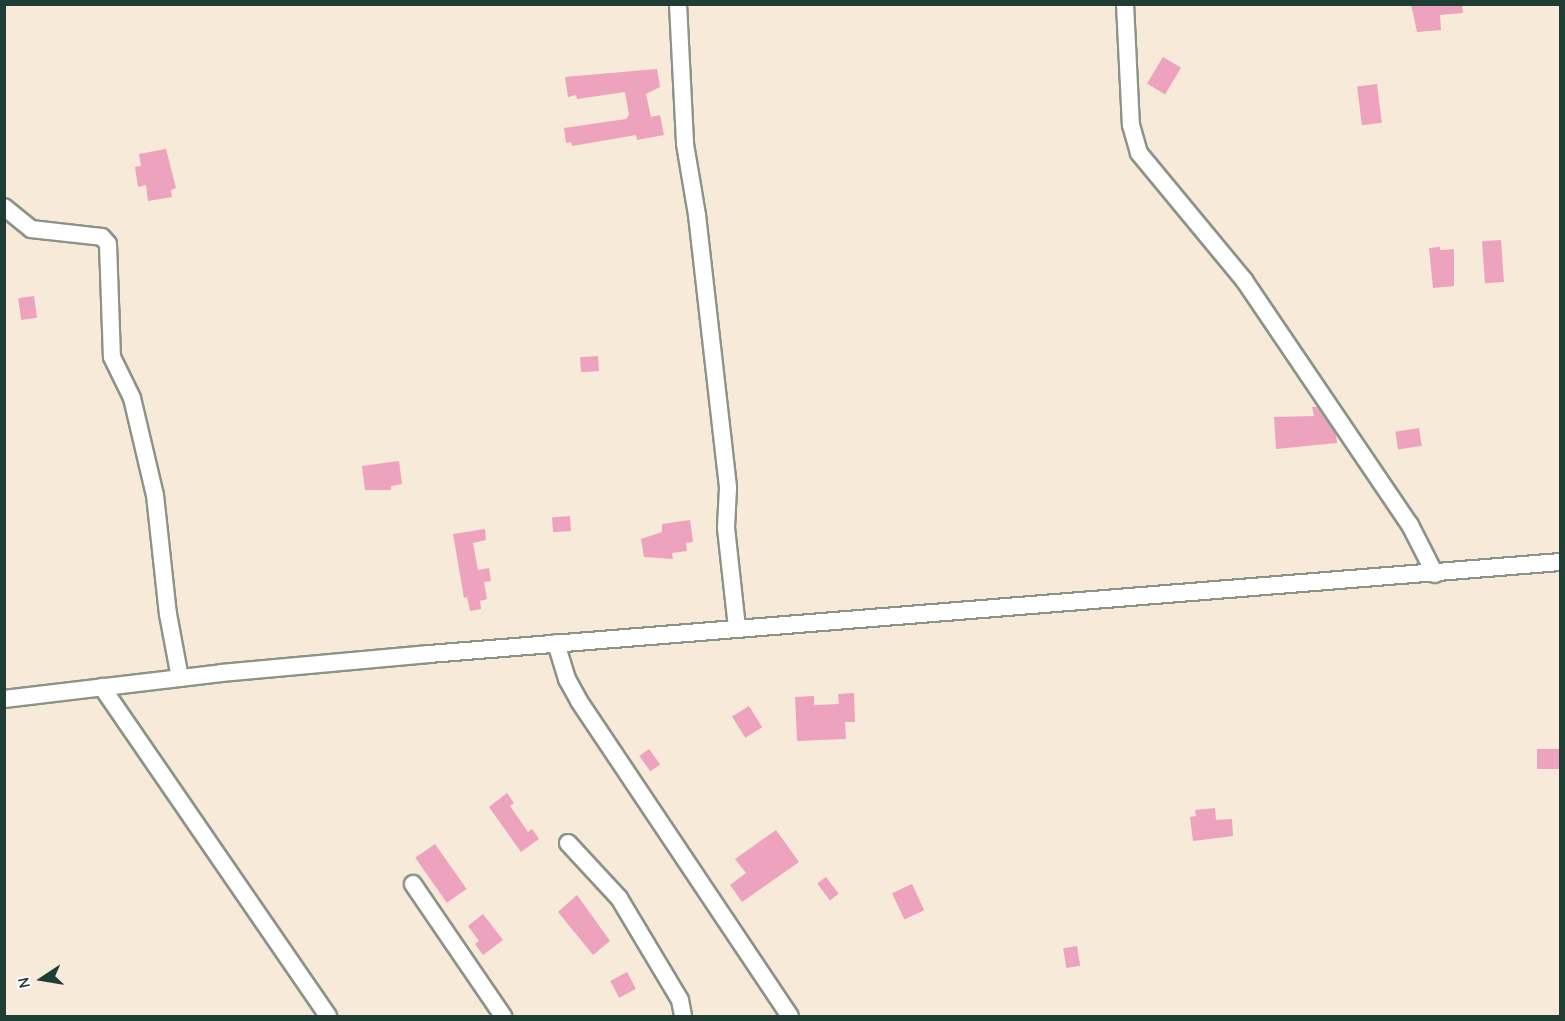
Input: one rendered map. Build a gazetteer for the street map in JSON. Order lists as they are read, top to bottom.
{
  "north": "left"
}
